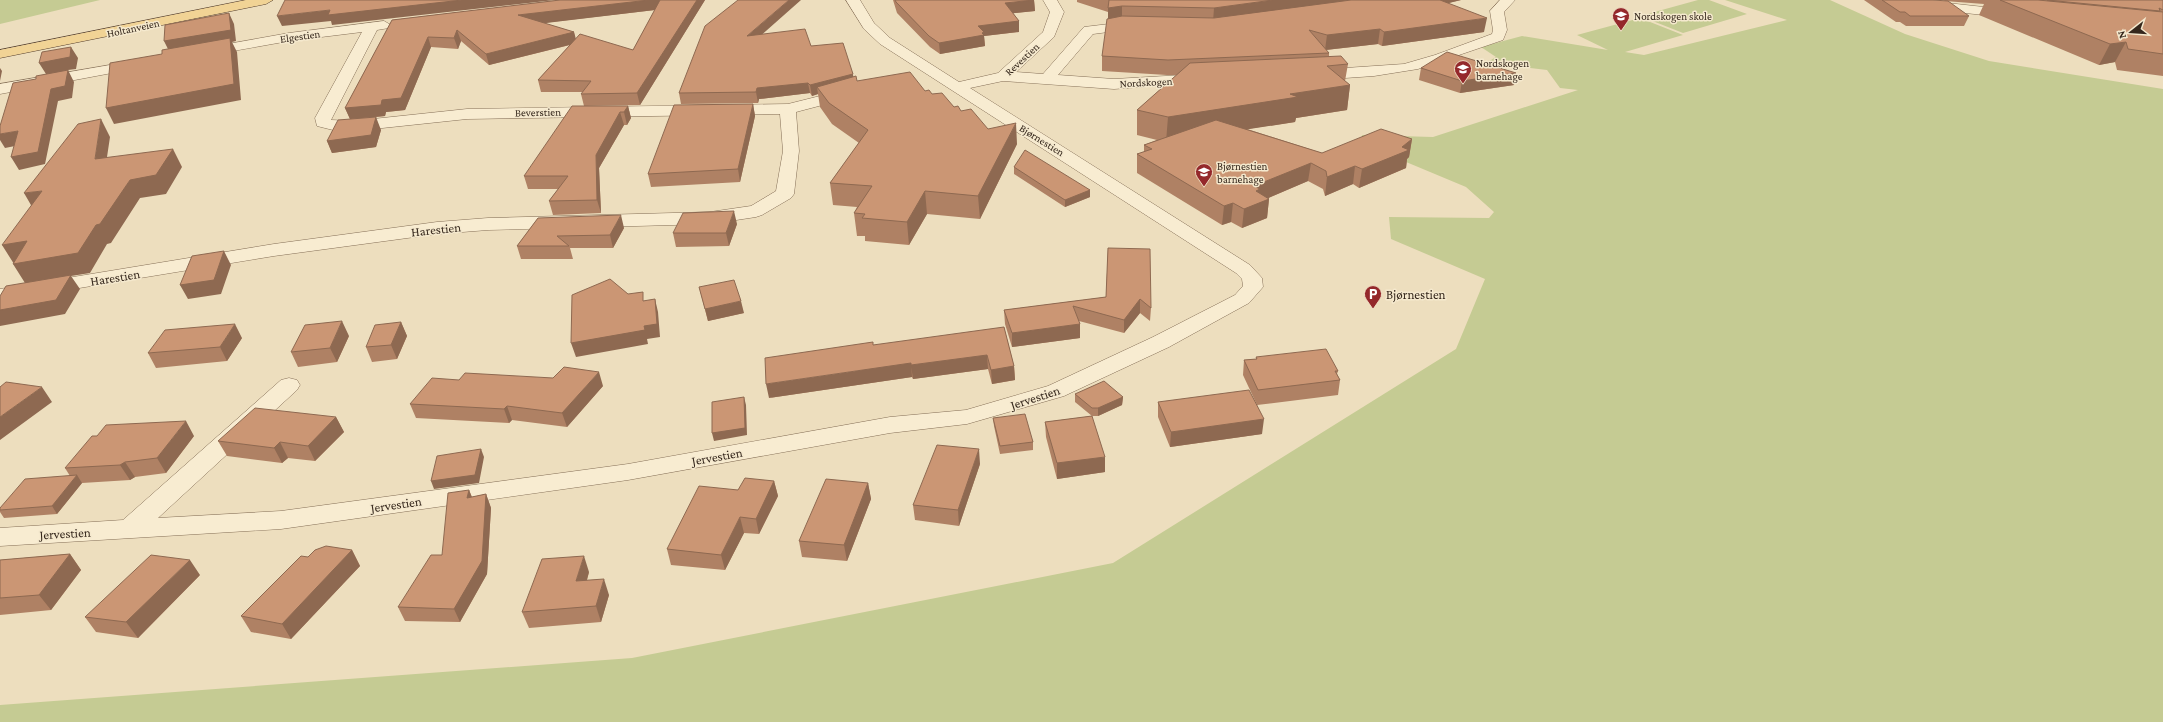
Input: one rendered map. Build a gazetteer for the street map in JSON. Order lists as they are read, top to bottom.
{
  "streets": {
    "main road": ["Holtanveien"],
    "street": [
      "Elgestien",
      "Revestien",
      "Nordskogen",
      "Beverstien",
      "Bjørnestien",
      "Harestien",
      "Jervestien"
    ]
  },
  "crossings": [
    ["Elgestien", "Beverstien"],
    ["Revestien", "Nordskogen"],
    ["Revestien", "Bjørnestien"],
    ["Beverstien", "Harestien"],
    ["Bjørnestien", "Jervestien"]
  ],
  "places": {
    "school or university": ["Nordskogen skole", "Nordskogen barnehage", "Bjørnestien barnehage"],
    "parking": ["Bjørnestien"]
  },
  "north": "left"
}
